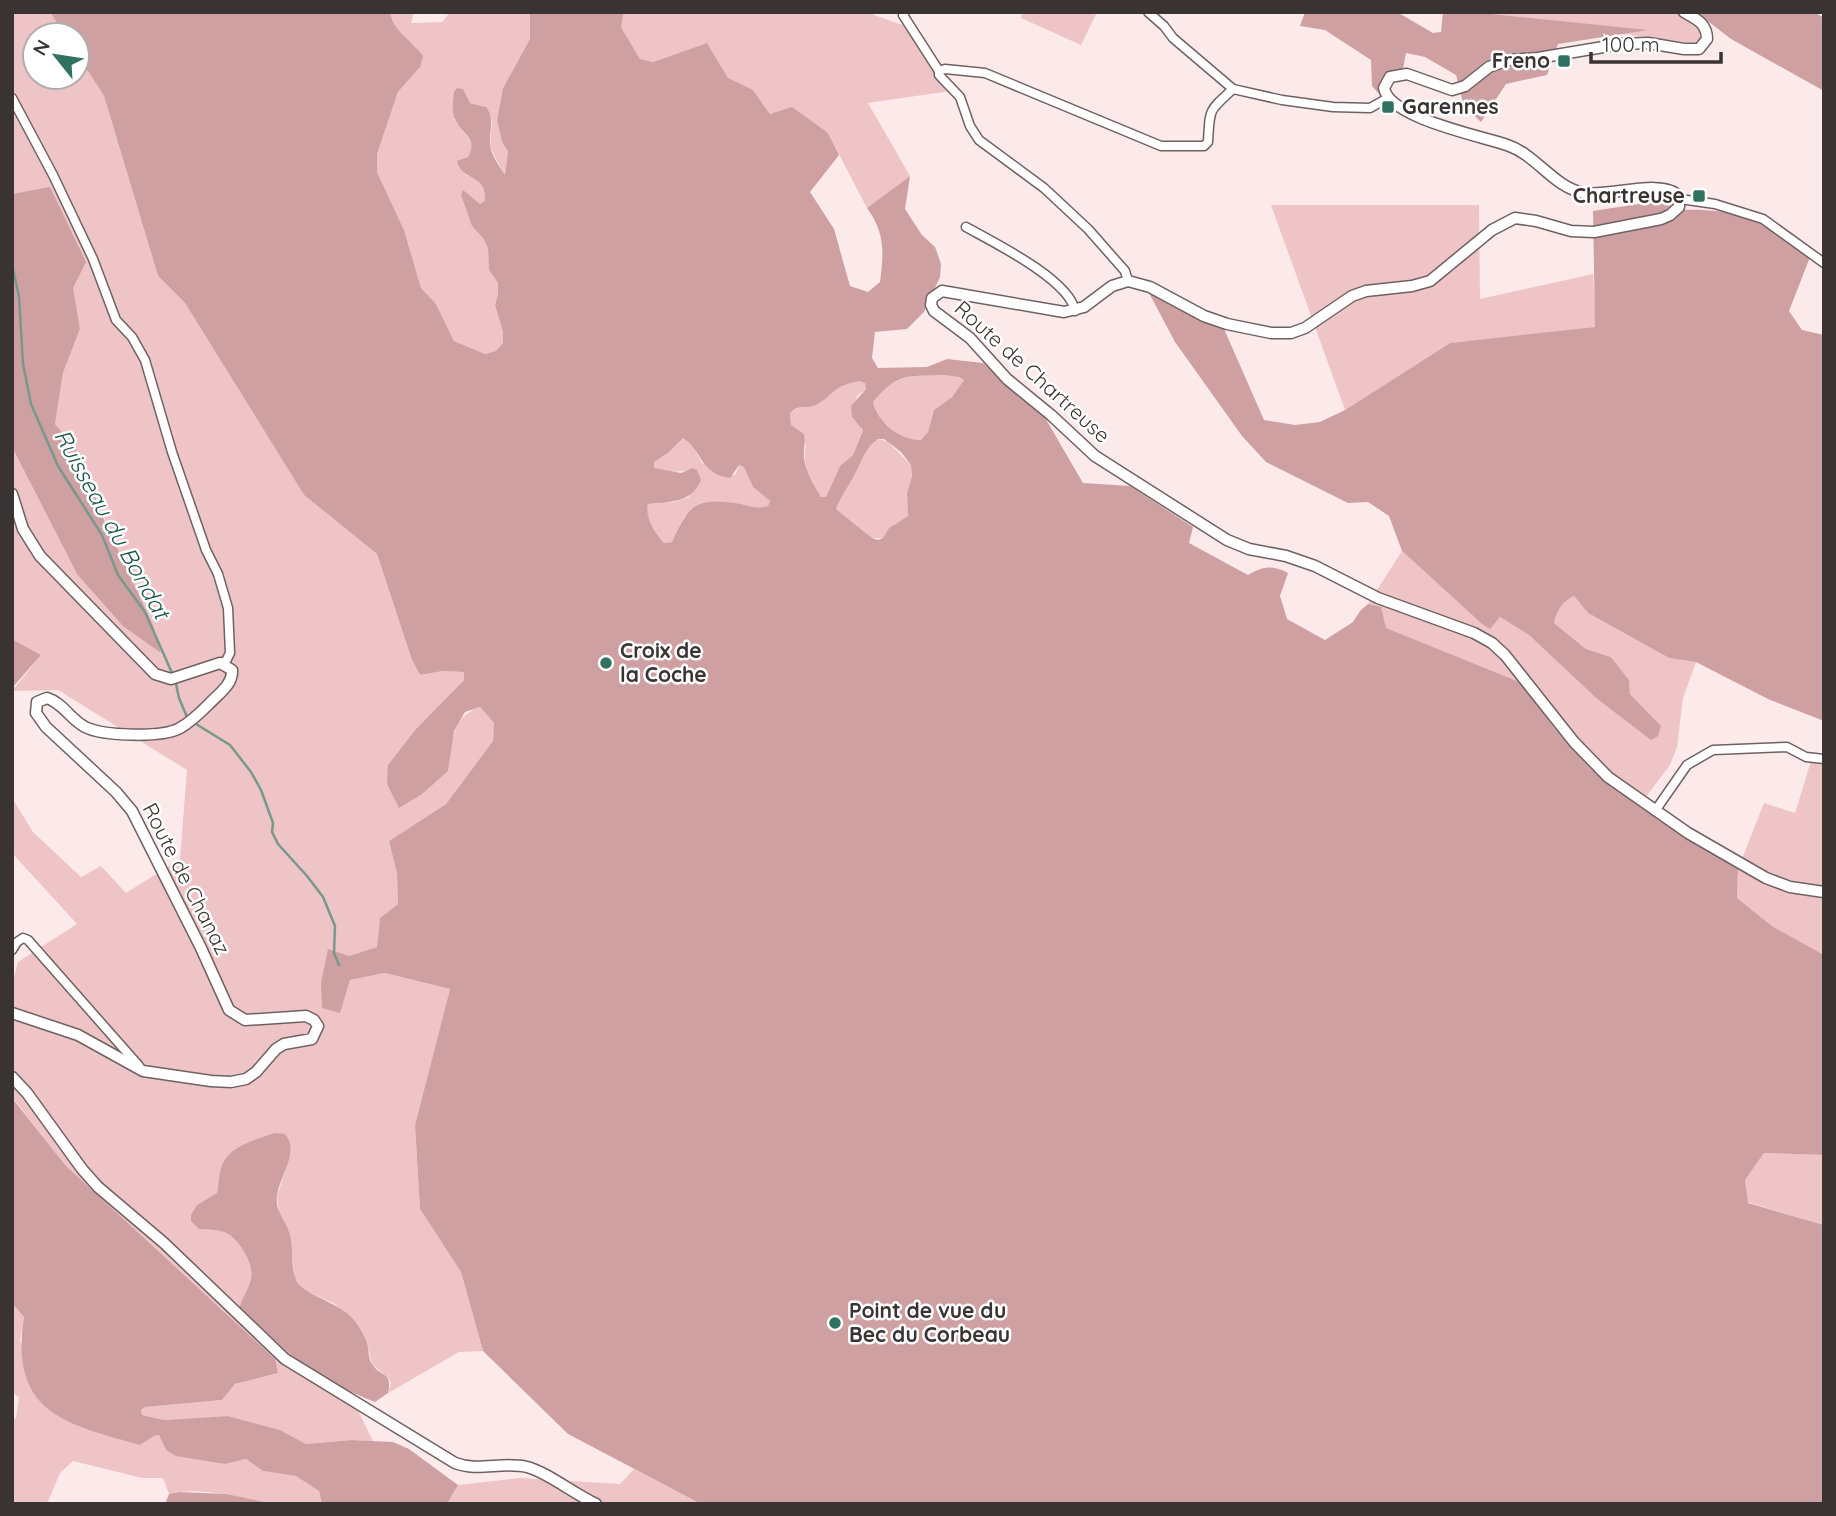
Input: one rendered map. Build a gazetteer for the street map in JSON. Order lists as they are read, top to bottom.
{
  "streets": {
    "street": ["Route de Chartreuse", "Route de Chanaz"]
  },
  "water": ["Ruisseau du Bondat"],
  "places": {
    "transit": ["Freno", "Garennes", "Chartreuse"],
    "other": ["Croix de la Coche", "Point de vue du Bec du Corbeau"]
  },
  "scale_bar": "100 m",
  "north": "top left"
}
